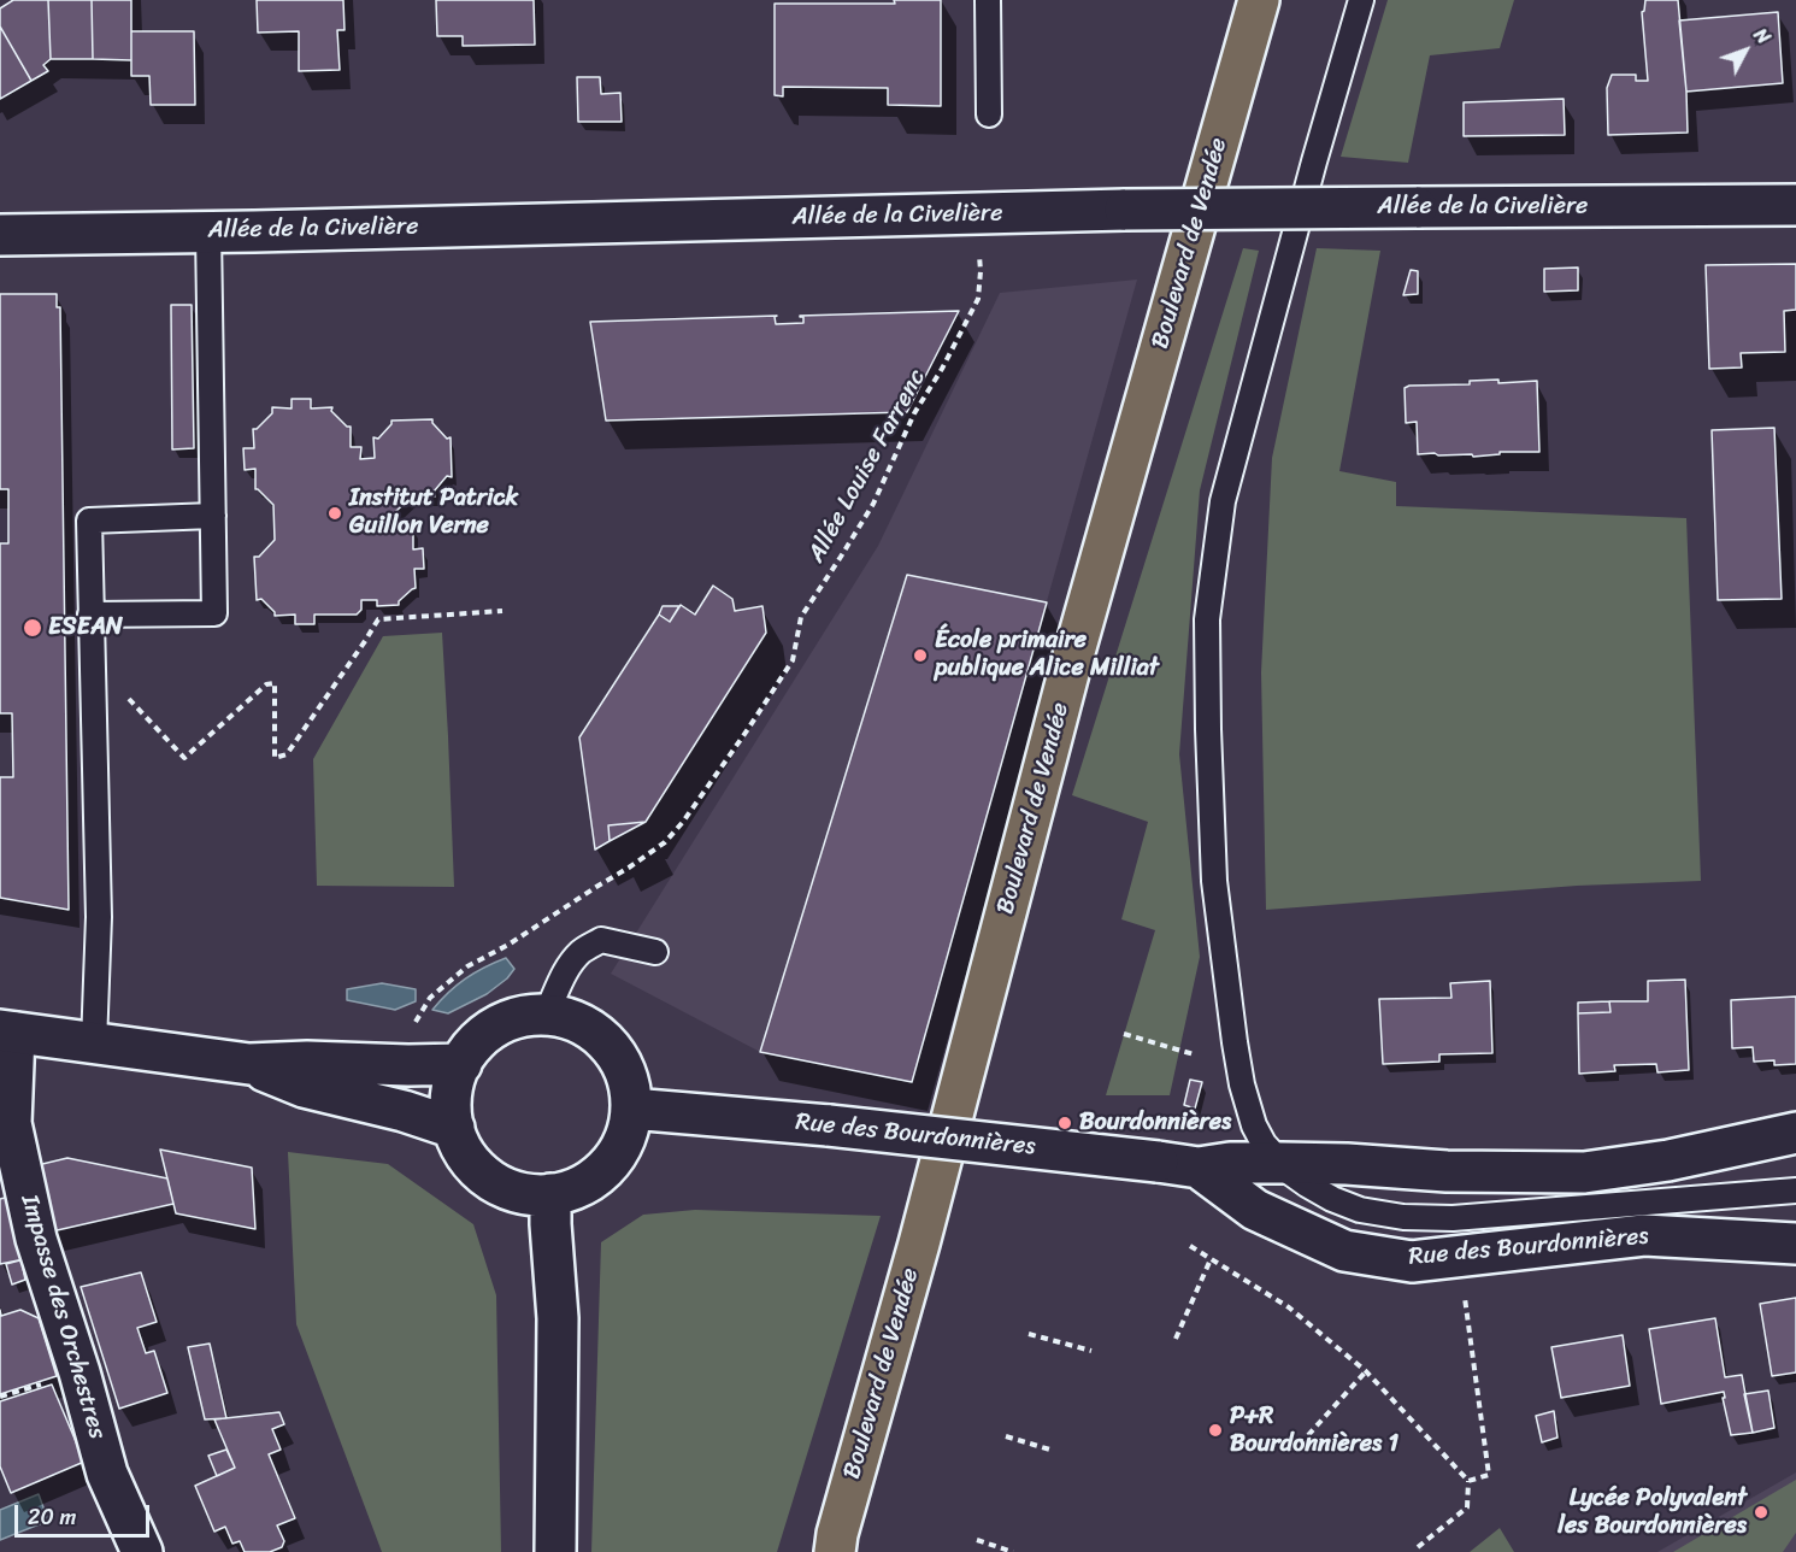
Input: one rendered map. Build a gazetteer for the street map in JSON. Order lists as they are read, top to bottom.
{
  "streets": {
    "main road": ["Boulevard de Vendée"],
    "street": ["Allée de la Civelière", "Rue des Bourdonnières", "Impasse des Orchestres"],
    "path": ["Allée Louise Farrenc"]
  },
  "crossings": [
    ["Allée de la Civelière", "Allée Louise Farrenc"]
  ],
  "places": [
    "Institut Patrick Guillon Verne",
    "ESEAN",
    "École primaire publique Alice Milliat",
    "Bourdonnières",
    "P+R Bourdonnières 1",
    "Lycée Polyvalent les Bourdonnières"
  ],
  "scale_bar": "20 m",
  "north": "top right"
}
